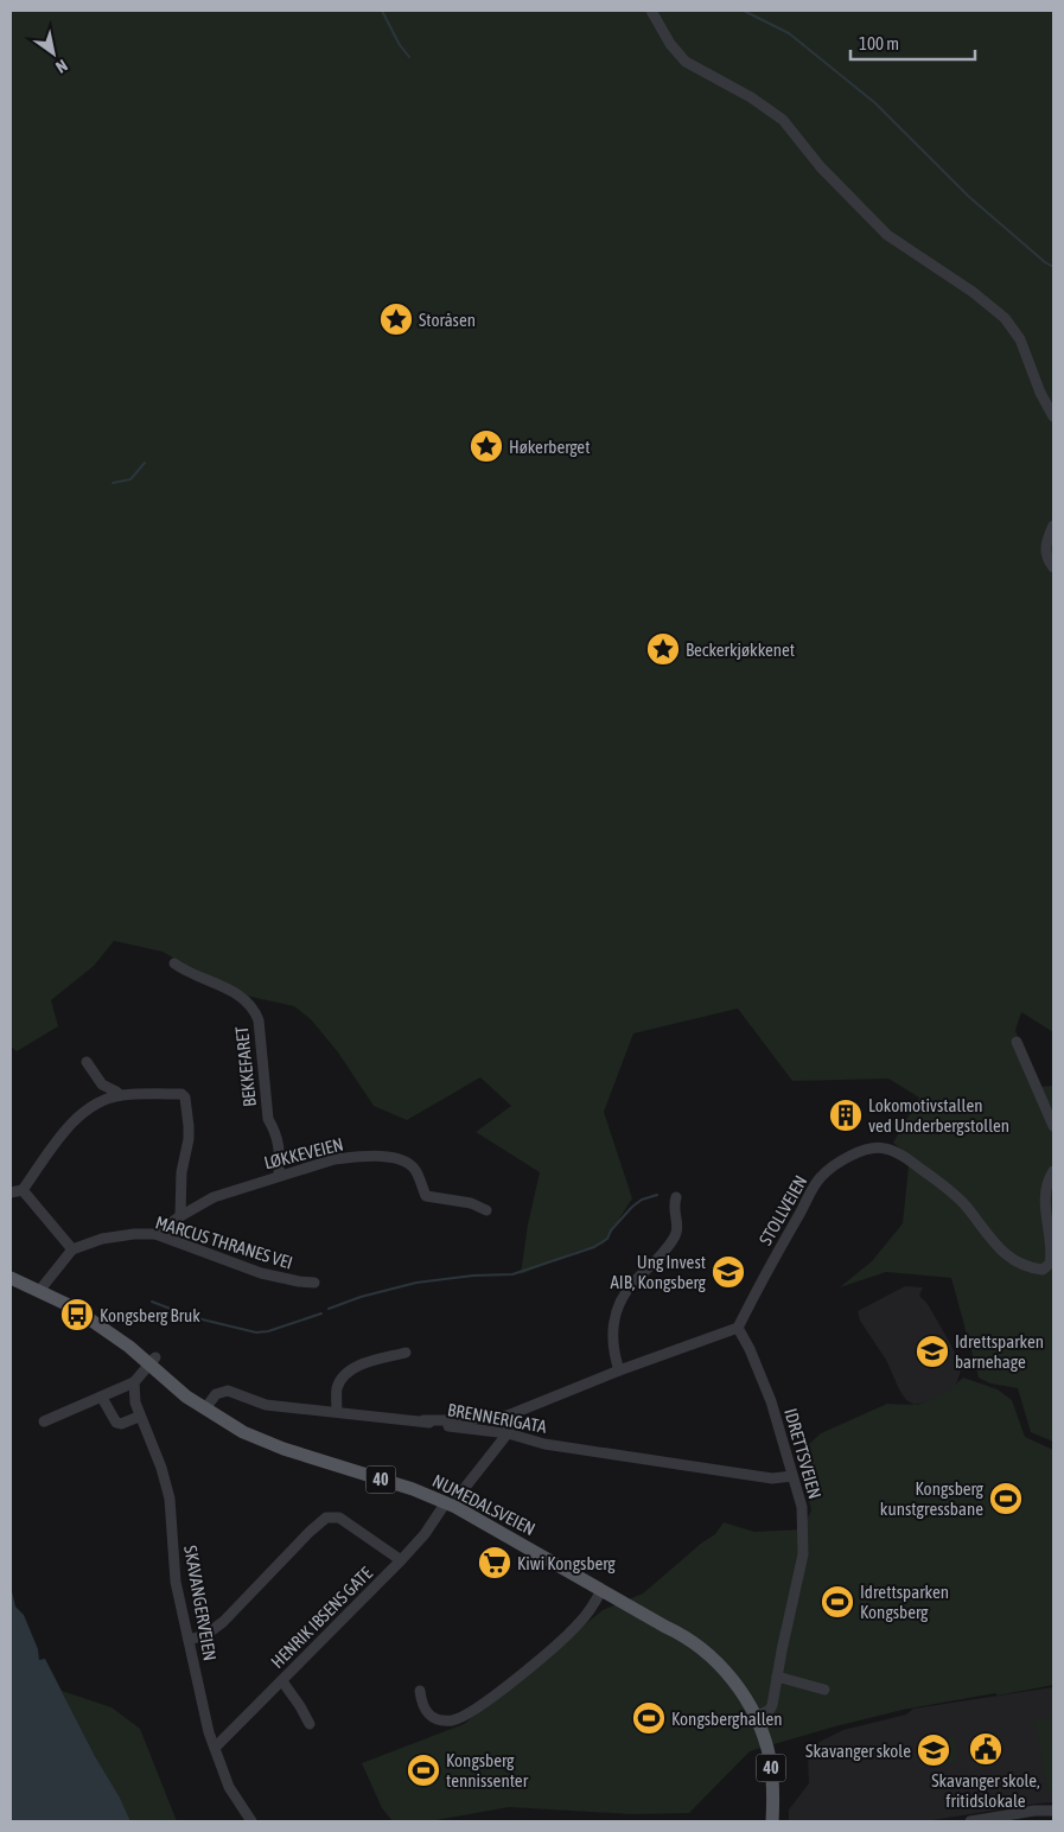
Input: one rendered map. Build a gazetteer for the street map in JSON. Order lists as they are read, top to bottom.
{
  "streets": {
    "main road": ["40", "NUMEDALSVEIEN"],
    "street": [
      "BEKKEFARET",
      "LØKKEVEIEN",
      "STOLLVEIEN",
      "MARCUS THRANES VEI",
      "BRENNERIGATA",
      "IDRETTSVEIEN",
      "SKAVANGERVEIEN",
      "HENRIK IBSENS GATE"
    ]
  },
  "crossings": [
    ["BEKKEFARET", "LØKKEVEIEN"],
    ["LØKKEVEIEN", "MARCUS THRANES VEI"],
    ["STOLLVEIEN", "IDRETTSVEIEN"],
    ["BRENNERIGATA", "IDRETTSVEIEN"],
    ["BRENNERIGATA", "NUMEDALSVEIEN"],
    ["IDRETTSVEIEN", "NUMEDALSVEIEN"],
    ["NUMEDALSVEIEN", "HENRIK IBSENS GATE"],
    ["SKAVANGERVEIEN", "HENRIK IBSENS GATE"]
  ],
  "places": {
    "place": ["Storåsen", "Høkerberget", "Beckerkjøkkenet"],
    "building": ["Lokomotivstallen ved Underbergstollen"],
    "school or university": ["Ung Invest AIB, Kongsberg", "Idrettsparken barnehage", "Skavanger skole"],
    "bus stop": ["Kongsberg Bruk"],
    "sports": [
      "Kongsberg kunstgressbane",
      "Idrettsparken Kongsberg",
      "Kongsberghallen",
      "Kongsberg tennissenter"
    ],
    "supermarket": ["Kiwi Kongsberg"],
    "public building": ["Skavanger skole, fritidslokale"]
  },
  "scale_bar": "100 m",
  "north": "bottom right"
}
